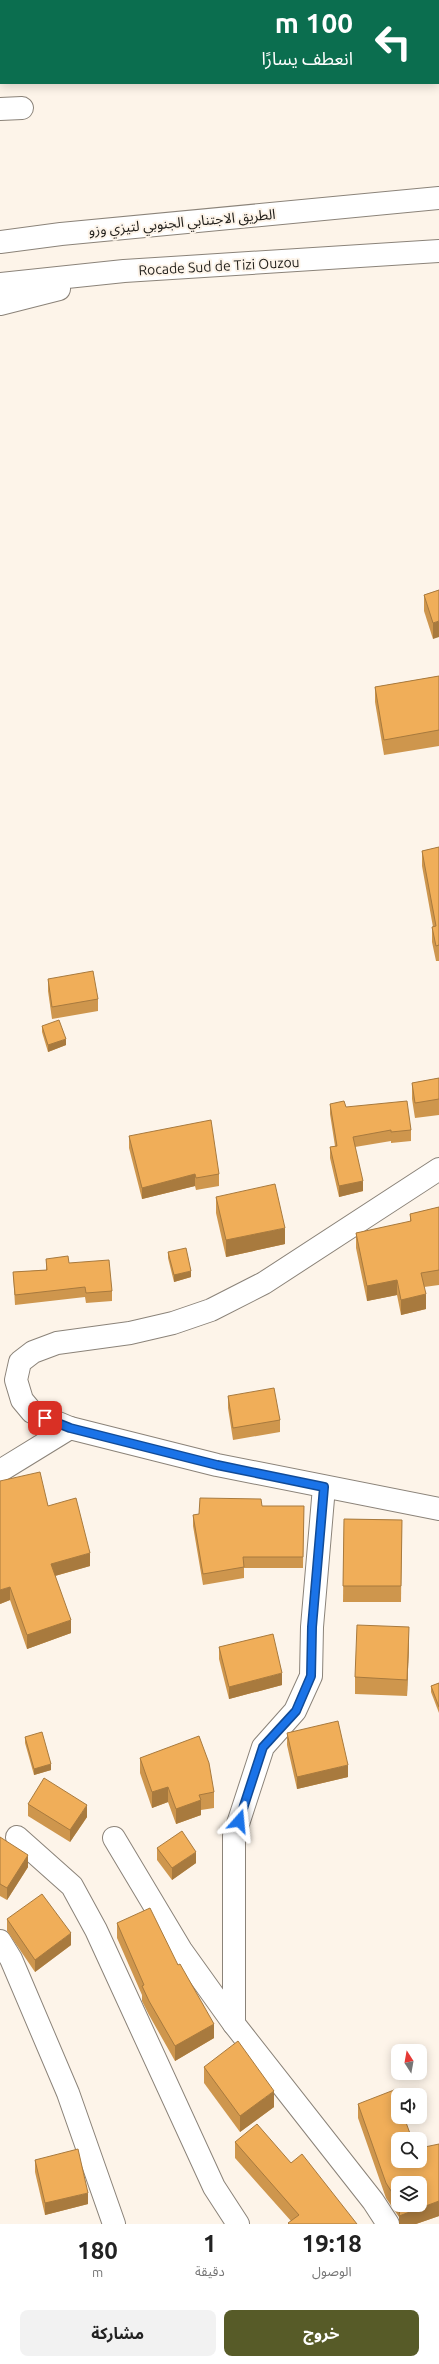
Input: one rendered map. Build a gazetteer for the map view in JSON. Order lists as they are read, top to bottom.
{
  "streets": {
    "main road": ["الطريق الاجتنابي الجنوبي لتيزي وزو", "Rocade Sud de Tizi Ouzou"]
  },
  "north": "top",
  "page": {
    "turn": ["100 m", "انعطف يسارًا"],
    "eta": [
      "19:18",
      "الوصول",
      "1",
      "دقيقة",
      "180",
      "m"
    ],
    "buttons": ["خروج", "مشاركة"]
  }
}
